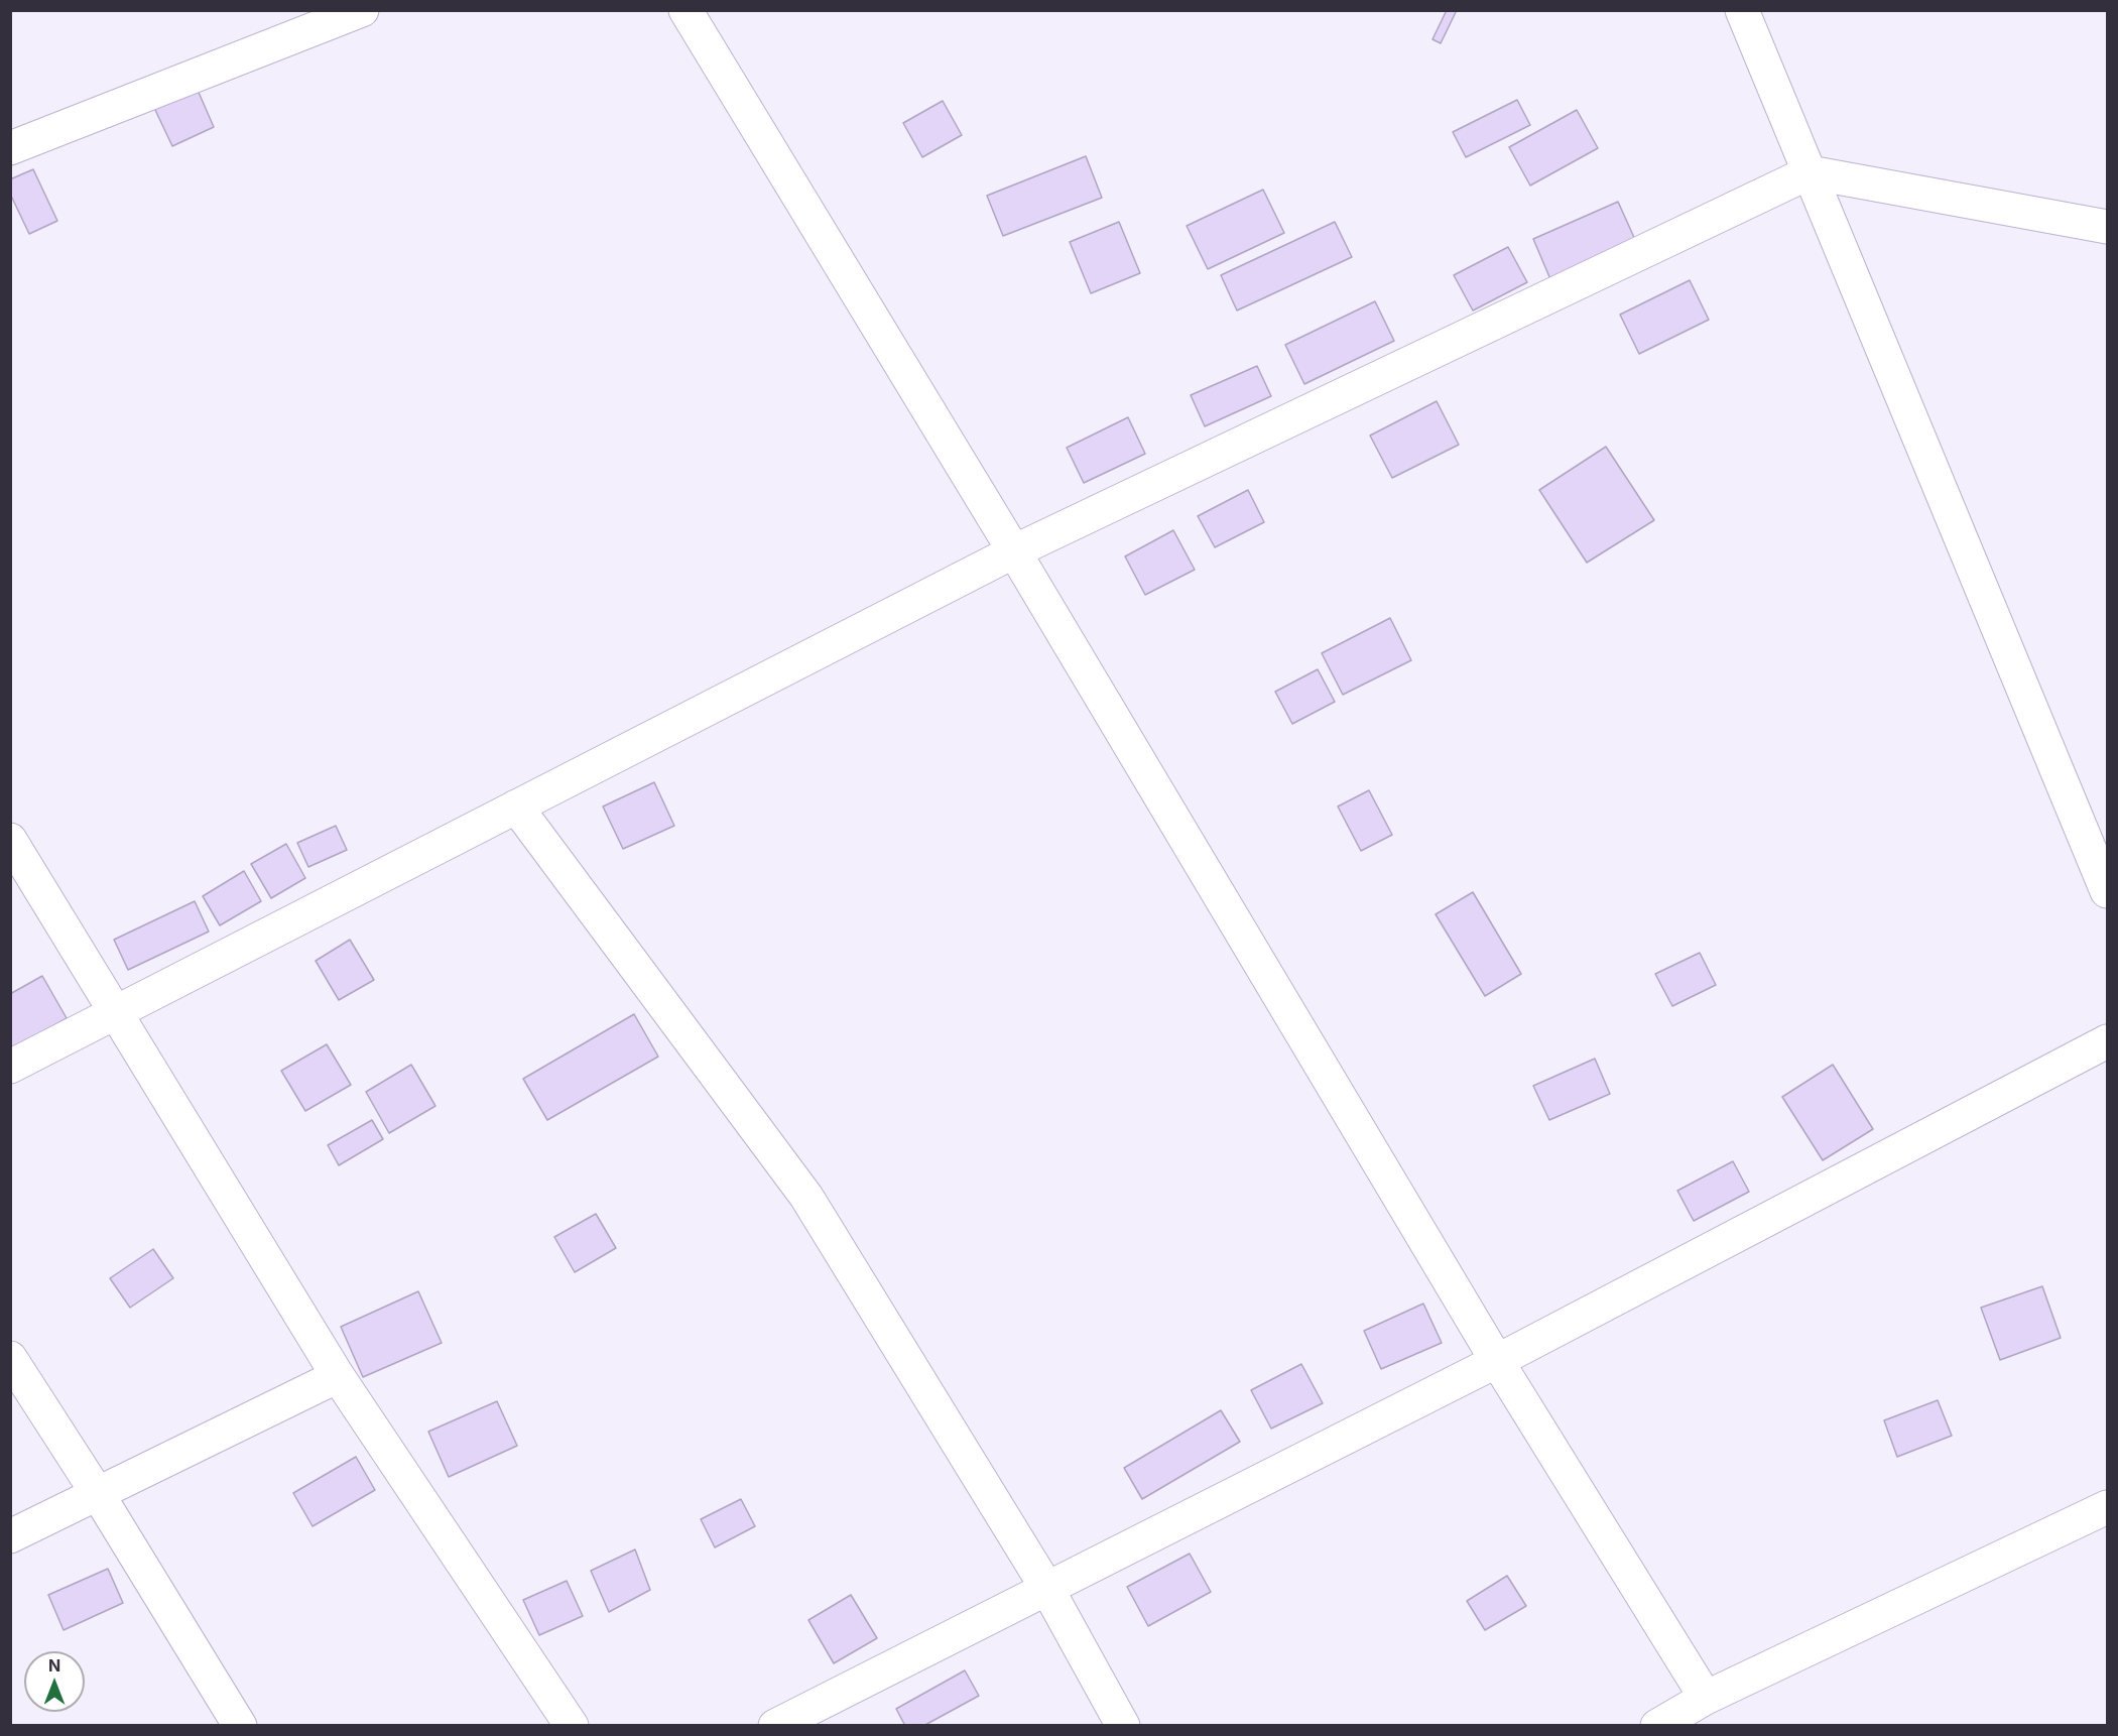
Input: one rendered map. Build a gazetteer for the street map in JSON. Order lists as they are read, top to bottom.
{
  "north": "top"
}
